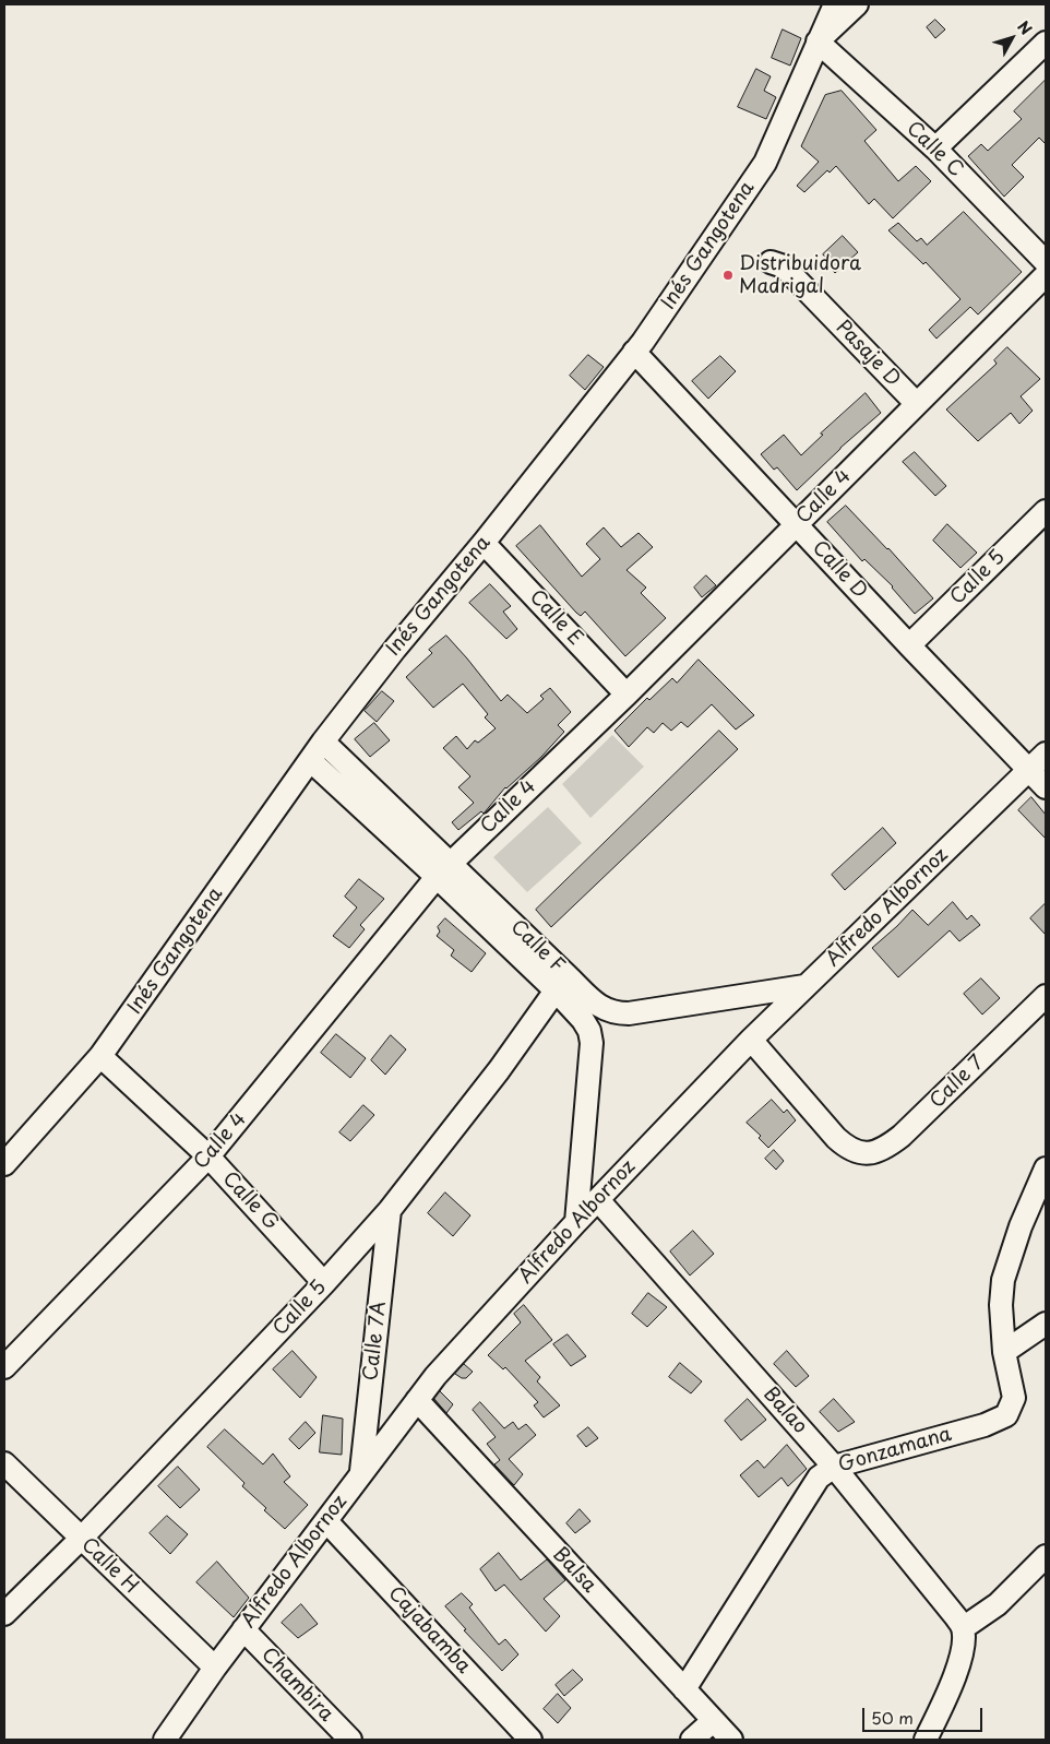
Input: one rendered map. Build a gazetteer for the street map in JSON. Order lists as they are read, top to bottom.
{
  "streets": {
    "street": [
      "Calle C",
      "Inés Gangotena",
      "Pasaje D",
      "Calle 4",
      "Calle D",
      "Calle 5",
      "Calle E",
      "Alfredo Albornoz",
      "Calle F",
      "Calle 7",
      "Calle G",
      "Calle 7A",
      "Balao",
      "Gonzamana",
      "Calle H",
      "Balsa",
      "Cajabamba",
      "Chambira"
    ]
  },
  "crossings": [
    ["Calle C", "Inés Gangotena"],
    ["Inés Gangotena", "Calle D"],
    ["Inés Gangotena", "Calle E"],
    ["Inés Gangotena", "Calle F"],
    ["Inés Gangotena", "Calle G"],
    ["Pasaje D", "Calle 4"],
    ["Calle 4", "Calle D"],
    ["Calle 4", "Calle E"],
    ["Calle 4", "Calle F"],
    ["Calle 4", "Calle G"],
    ["Calle D", "Calle 5"],
    ["Calle D", "Alfredo Albornoz"],
    ["Calle 5", "Calle F"],
    ["Calle 5", "Calle G"],
    ["Calle 5", "Calle 7A"],
    ["Calle 5", "Calle H"],
    ["Alfredo Albornoz", "Calle F"],
    ["Alfredo Albornoz", "Calle 7"],
    ["Alfredo Albornoz", "Calle 7A"],
    ["Alfredo Albornoz", "Balao"],
    ["Alfredo Albornoz", "Calle H"],
    ["Alfredo Albornoz", "Balsa"],
    ["Alfredo Albornoz", "Cajabamba"],
    ["Alfredo Albornoz", "Chambira"],
    ["Balao", "Gonzamana"],
    ["Gonzamana", "Balsa"]
  ],
  "places": ["Distribuidora Madrigal"],
  "scale_bar": "50 m",
  "north": "top right"
}
